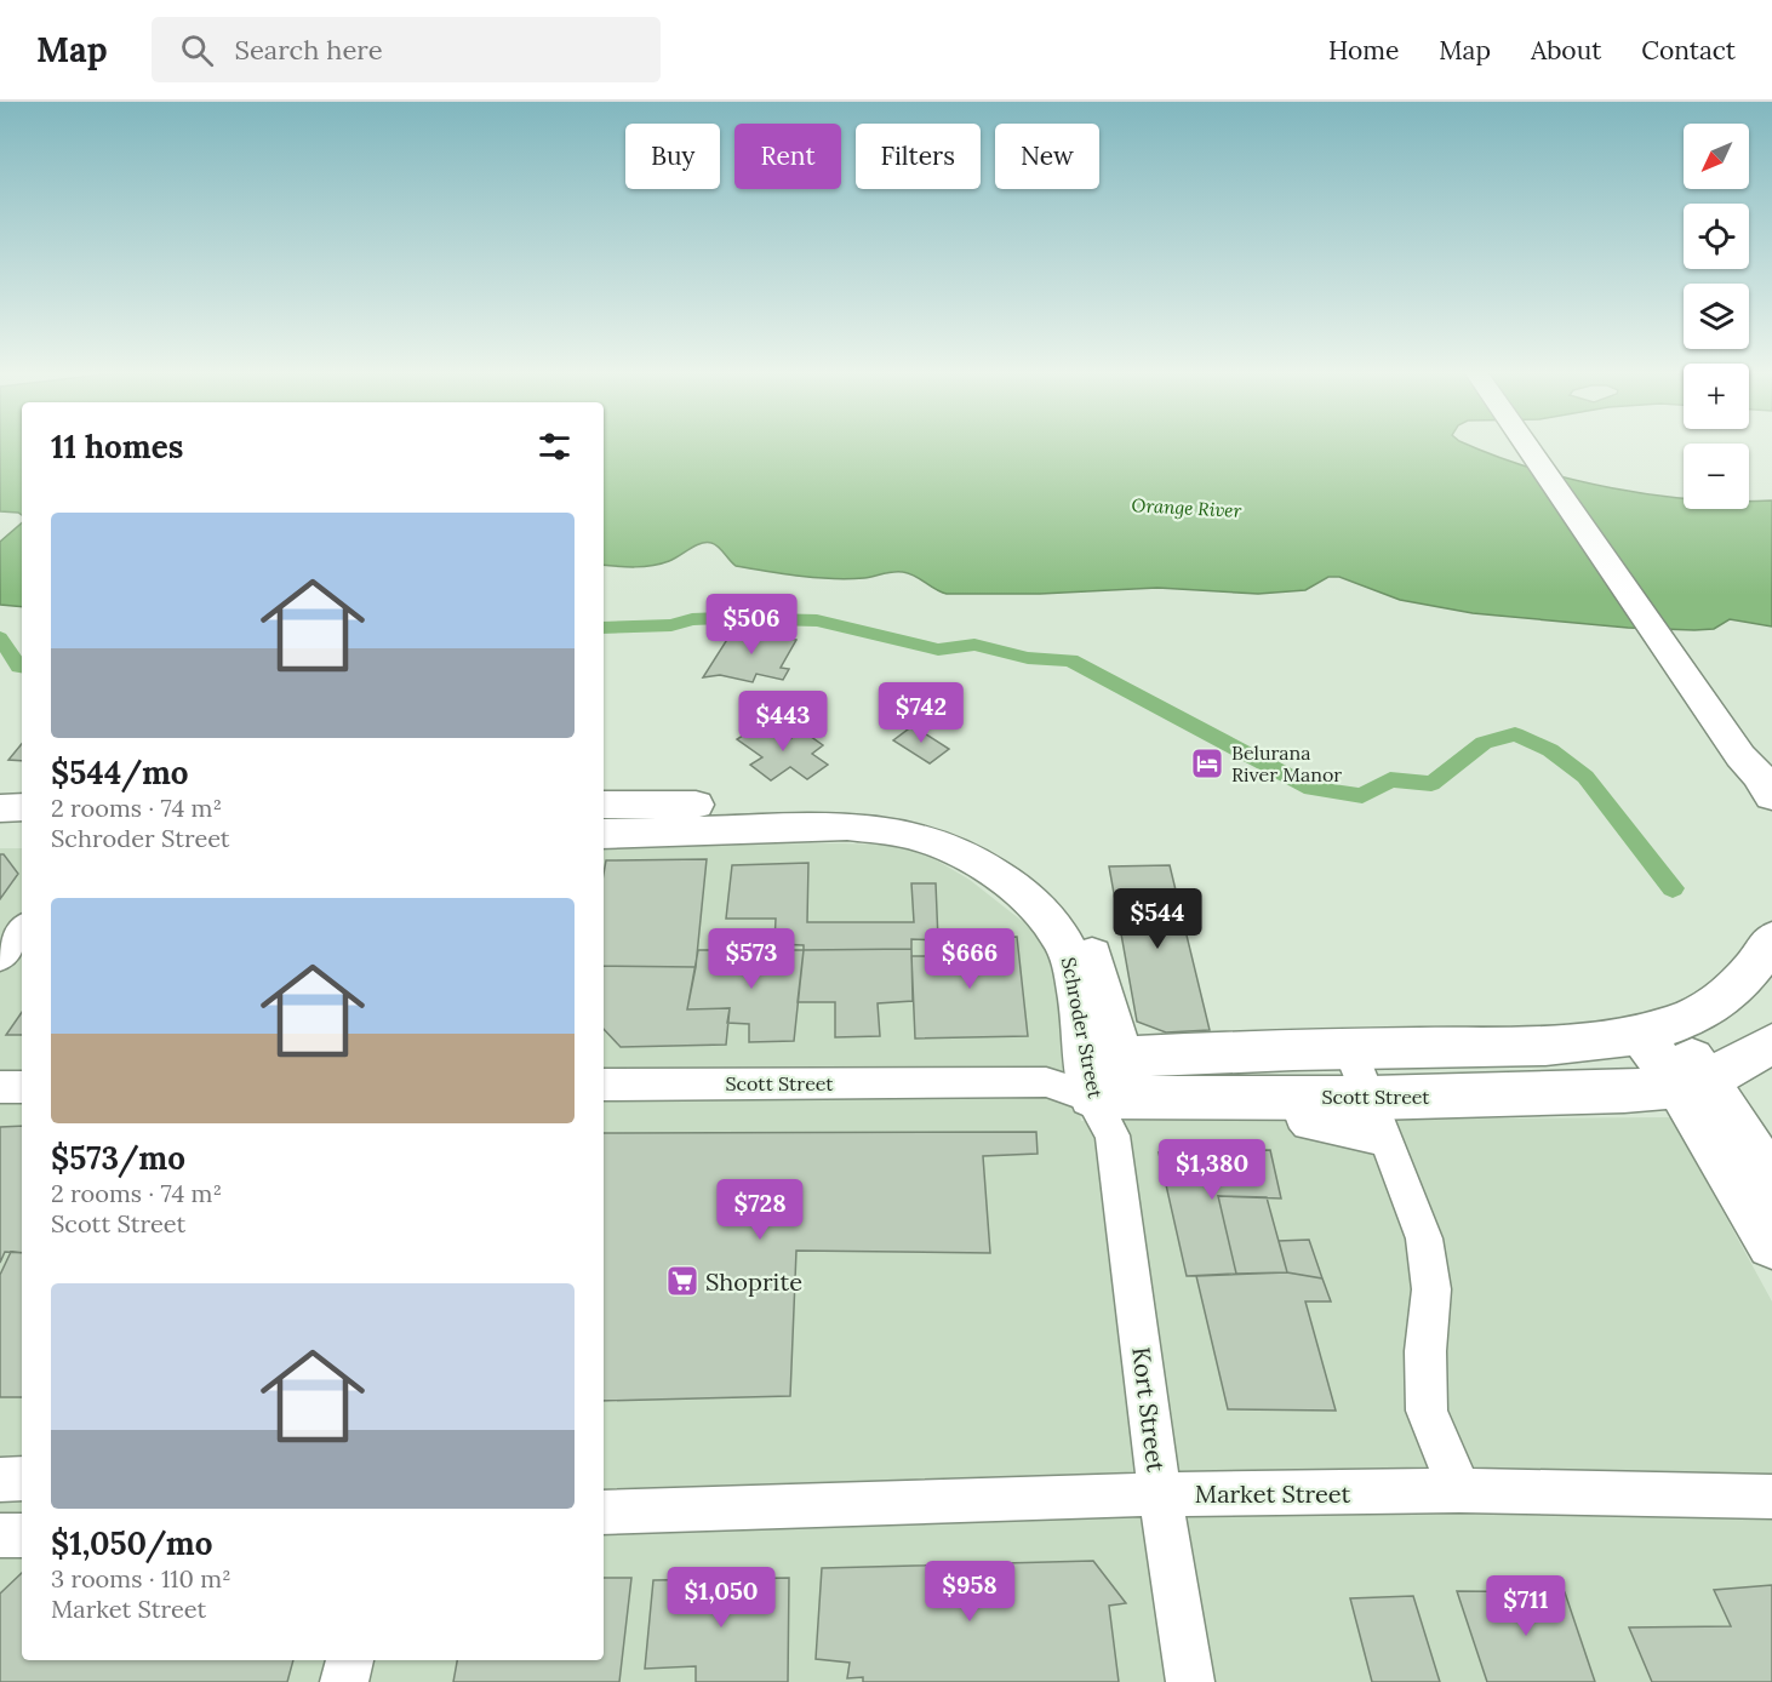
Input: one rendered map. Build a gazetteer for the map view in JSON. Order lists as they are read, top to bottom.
{
  "streets": {
    "highway": ["Schroder Street", "Scott Street"],
    "street": ["Kort Street", "Market Street"]
  },
  "crossings": [
    ["Schroder Street", "Scott Street"],
    ["Schroder Street", "Kort Street"],
    ["Scott Street", "Kort Street"],
    ["Kort Street", "Market Street"]
  ],
  "water": ["Orange River"],
  "places": {
    "hotel": ["Belurana River Manor"],
    "supermarket": ["Shoprite"]
  },
  "north": "bottom left",
  "page": {
    "header": "Map",
    "search": "Search here",
    "nav": [
      "Home",
      "Map",
      "About",
      "Contact"
    ],
    "map_buttons": ["+", "−"],
    "chip": [
      "Buy",
      "Rent",
      "Filters",
      "New"
    ],
    "heading": "11 homes",
    "list": [
      {
        "name": "$544/mo",
        "note": "2 rooms · 74 m² · Schroder Street"
      },
      {
        "name": "$573/mo",
        "note": "2 rooms · 74 m² · Scott Street"
      },
      {
        "name": "$1,050/mo",
        "note": "3 rooms · 110 m² · Market Street"
      }
    ],
    "price": [
      "$506",
      "$742",
      "$443",
      "$544",
      "$573",
      "$666",
      "$1,380",
      "$728",
      "$958",
      "$1,050",
      "$711"
    ]
  }
}
